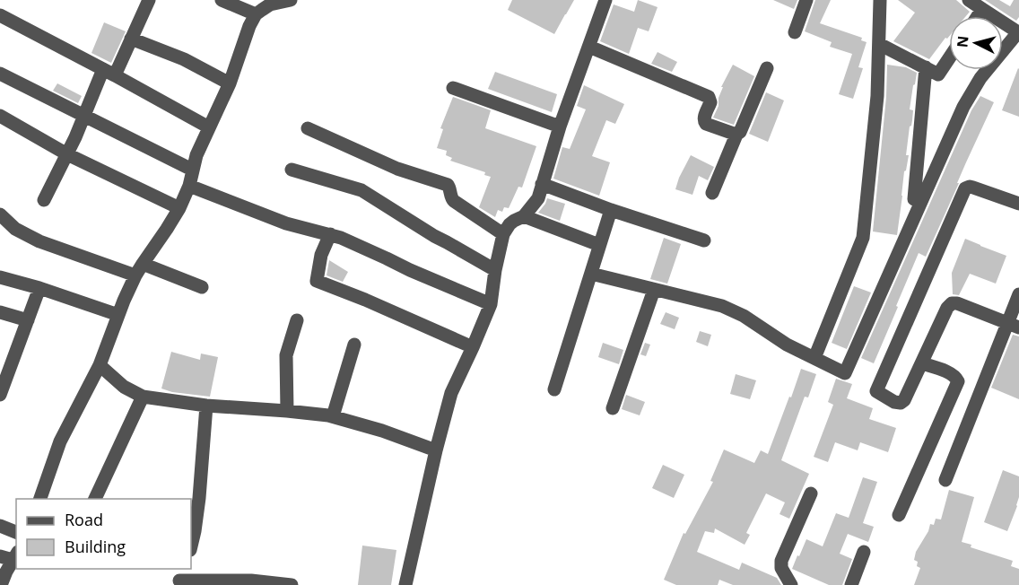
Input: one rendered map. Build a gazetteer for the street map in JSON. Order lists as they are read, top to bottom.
{
  "legend": ["Road", "Building"],
  "north": "left"
}
